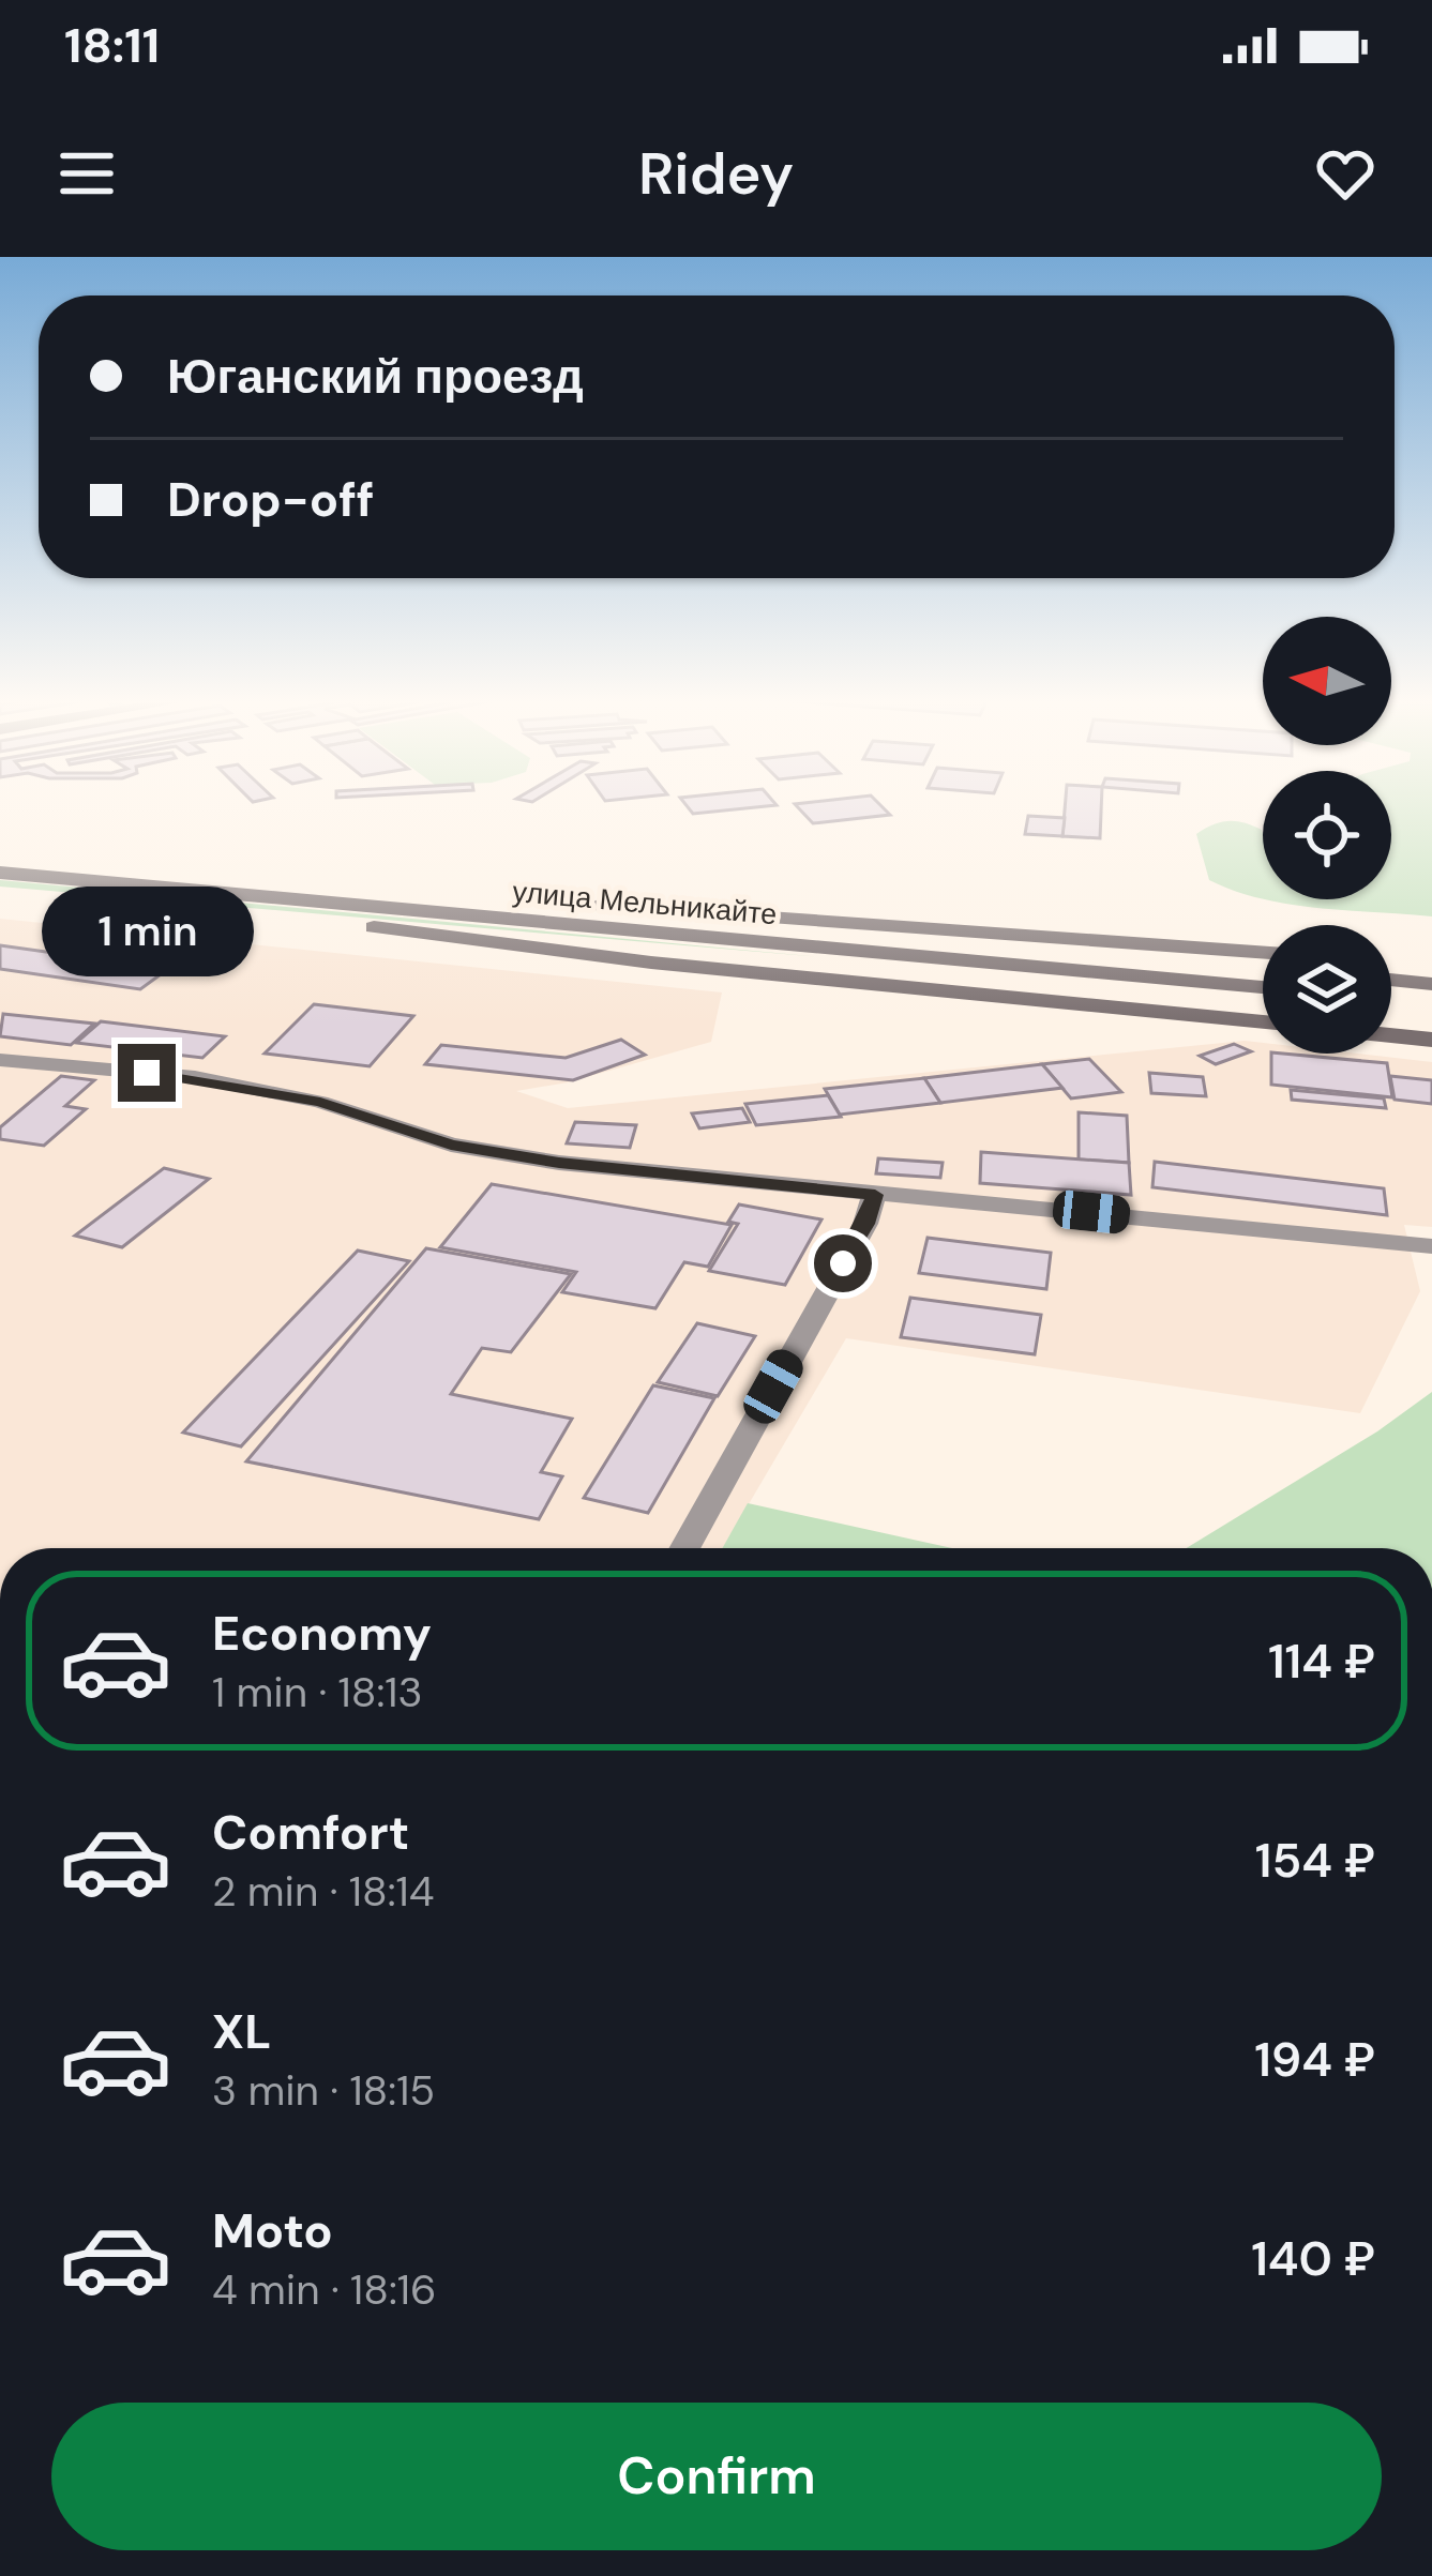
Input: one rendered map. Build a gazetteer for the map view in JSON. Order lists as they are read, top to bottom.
{
  "streets": {
    "main road": ["улица Мельникайте"]
  },
  "north": "left",
  "page": {
    "status": "18:11",
    "header": "Ridey",
    "banner": ["Юганский проезд", "Drop-off"],
    "bubble": "1 min",
    "list": [
      {
        "name": "Economy",
        "note": "1 min · 18:13",
        "value": "114 ₽"
      },
      {
        "name": "Comfort",
        "note": "2 min · 18:14",
        "value": "154 ₽"
      },
      {
        "name": "XL",
        "note": "3 min · 18:15",
        "value": "194 ₽"
      },
      {
        "name": "Moto",
        "note": "4 min · 18:16",
        "value": "140 ₽"
      }
    ],
    "buttons": "Confirm"
  }
}
